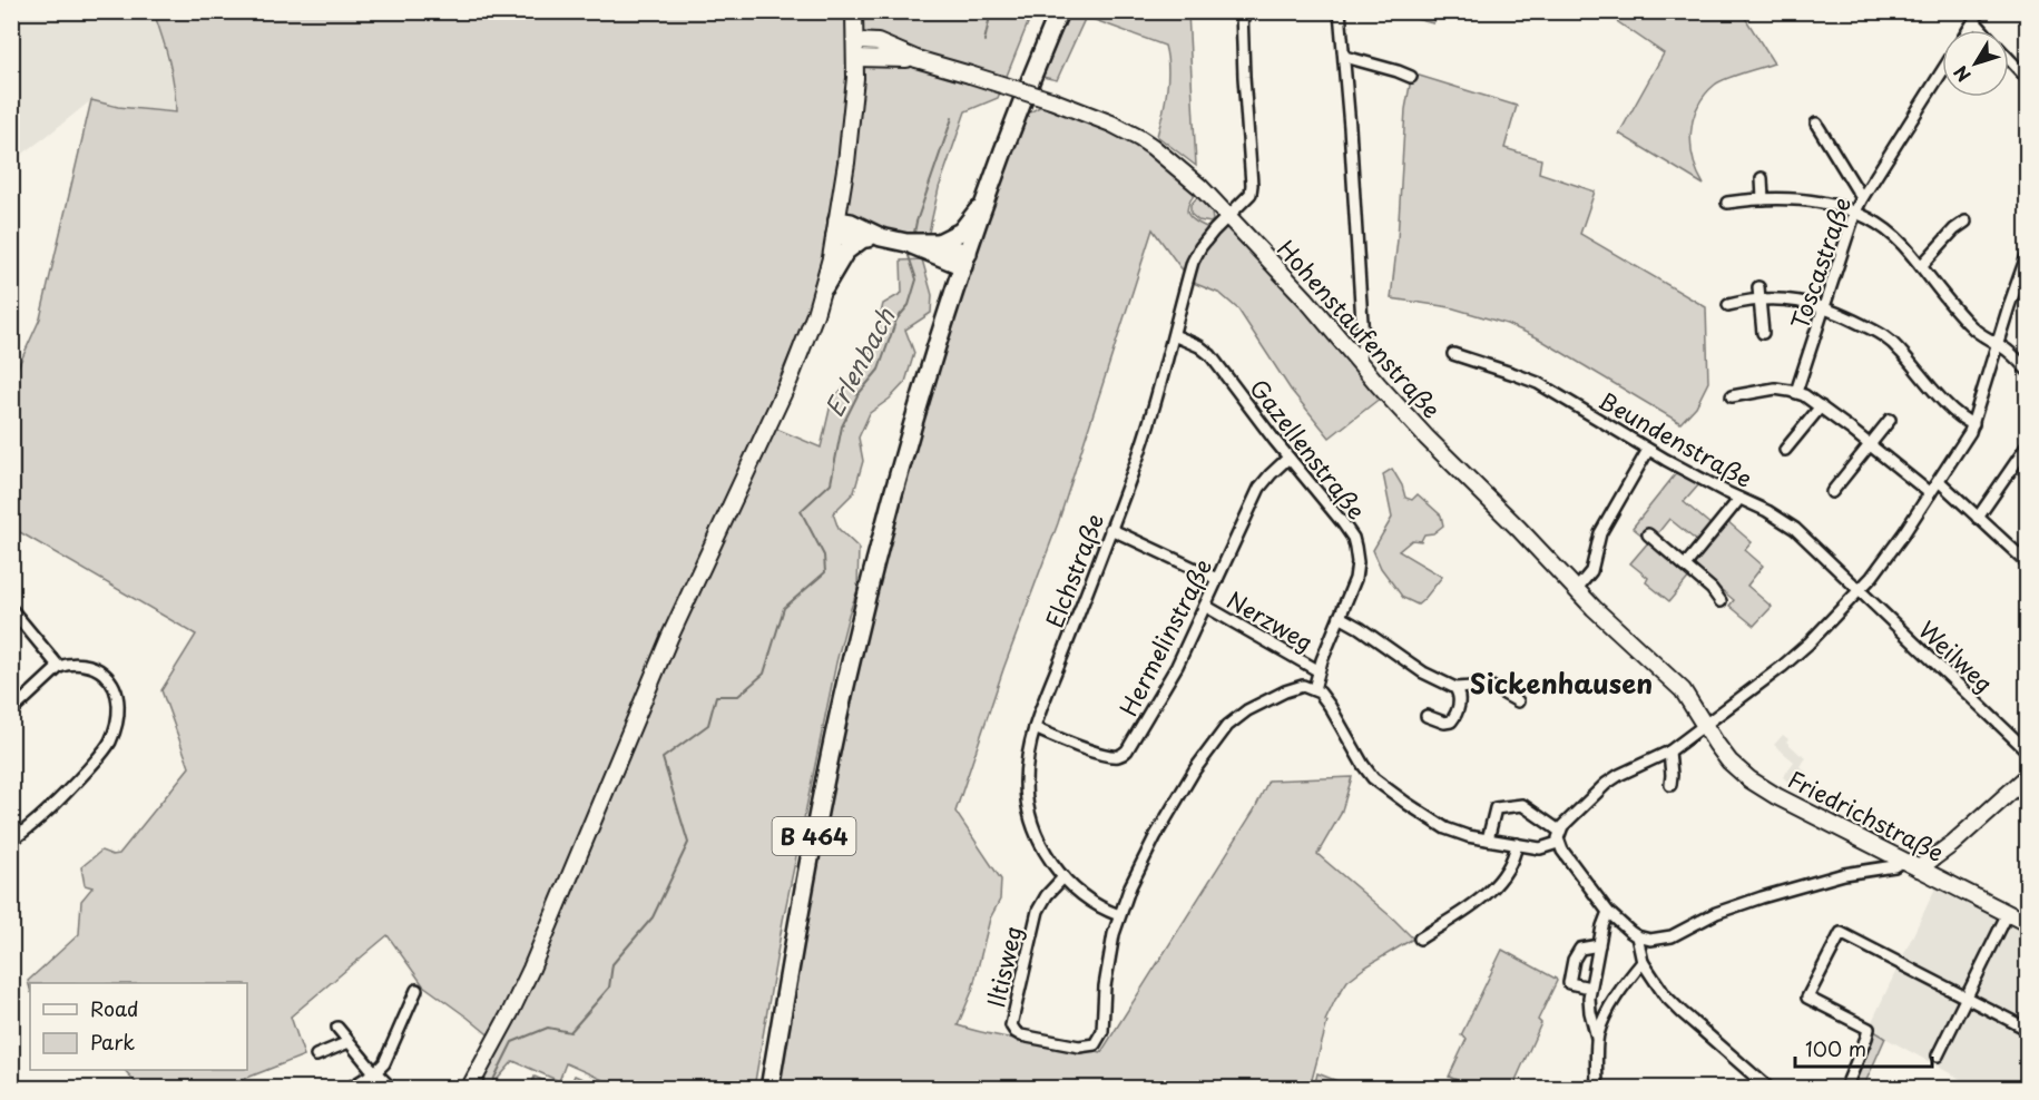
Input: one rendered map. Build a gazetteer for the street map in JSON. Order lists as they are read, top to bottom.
{
  "streets": {
    "main road": ["B 464"],
    "street": [
      "Toscastraße",
      "Hohenstaufenstraße",
      "Beundenstraße",
      "Gazellenstraße",
      "Elchstraße",
      "Nerzweg",
      "Hermelinstraße",
      "Weilweg",
      "Friedrichstraße",
      "Iltisweg"
    ]
  },
  "crossings": [
    ["Hohenstaufenstraße", "Elchstraße"],
    ["Hohenstaufenstraße", "Friedrichstraße"],
    ["Beundenstraße", "Weilweg"],
    ["Gazellenstraße", "Elchstraße"],
    ["Gazellenstraße", "Nerzweg"],
    ["Gazellenstraße", "Hermelinstraße"],
    ["Elchstraße", "Hermelinstraße"],
    ["Elchstraße", "Iltisweg"],
    ["Nerzweg", "Hermelinstraße"]
  ],
  "districts": ["Sickenhausen"],
  "water": ["Erlenbach"],
  "legend": ["Road", "Park"],
  "scale_bar": "100 m",
  "north": "bottom left"
}
